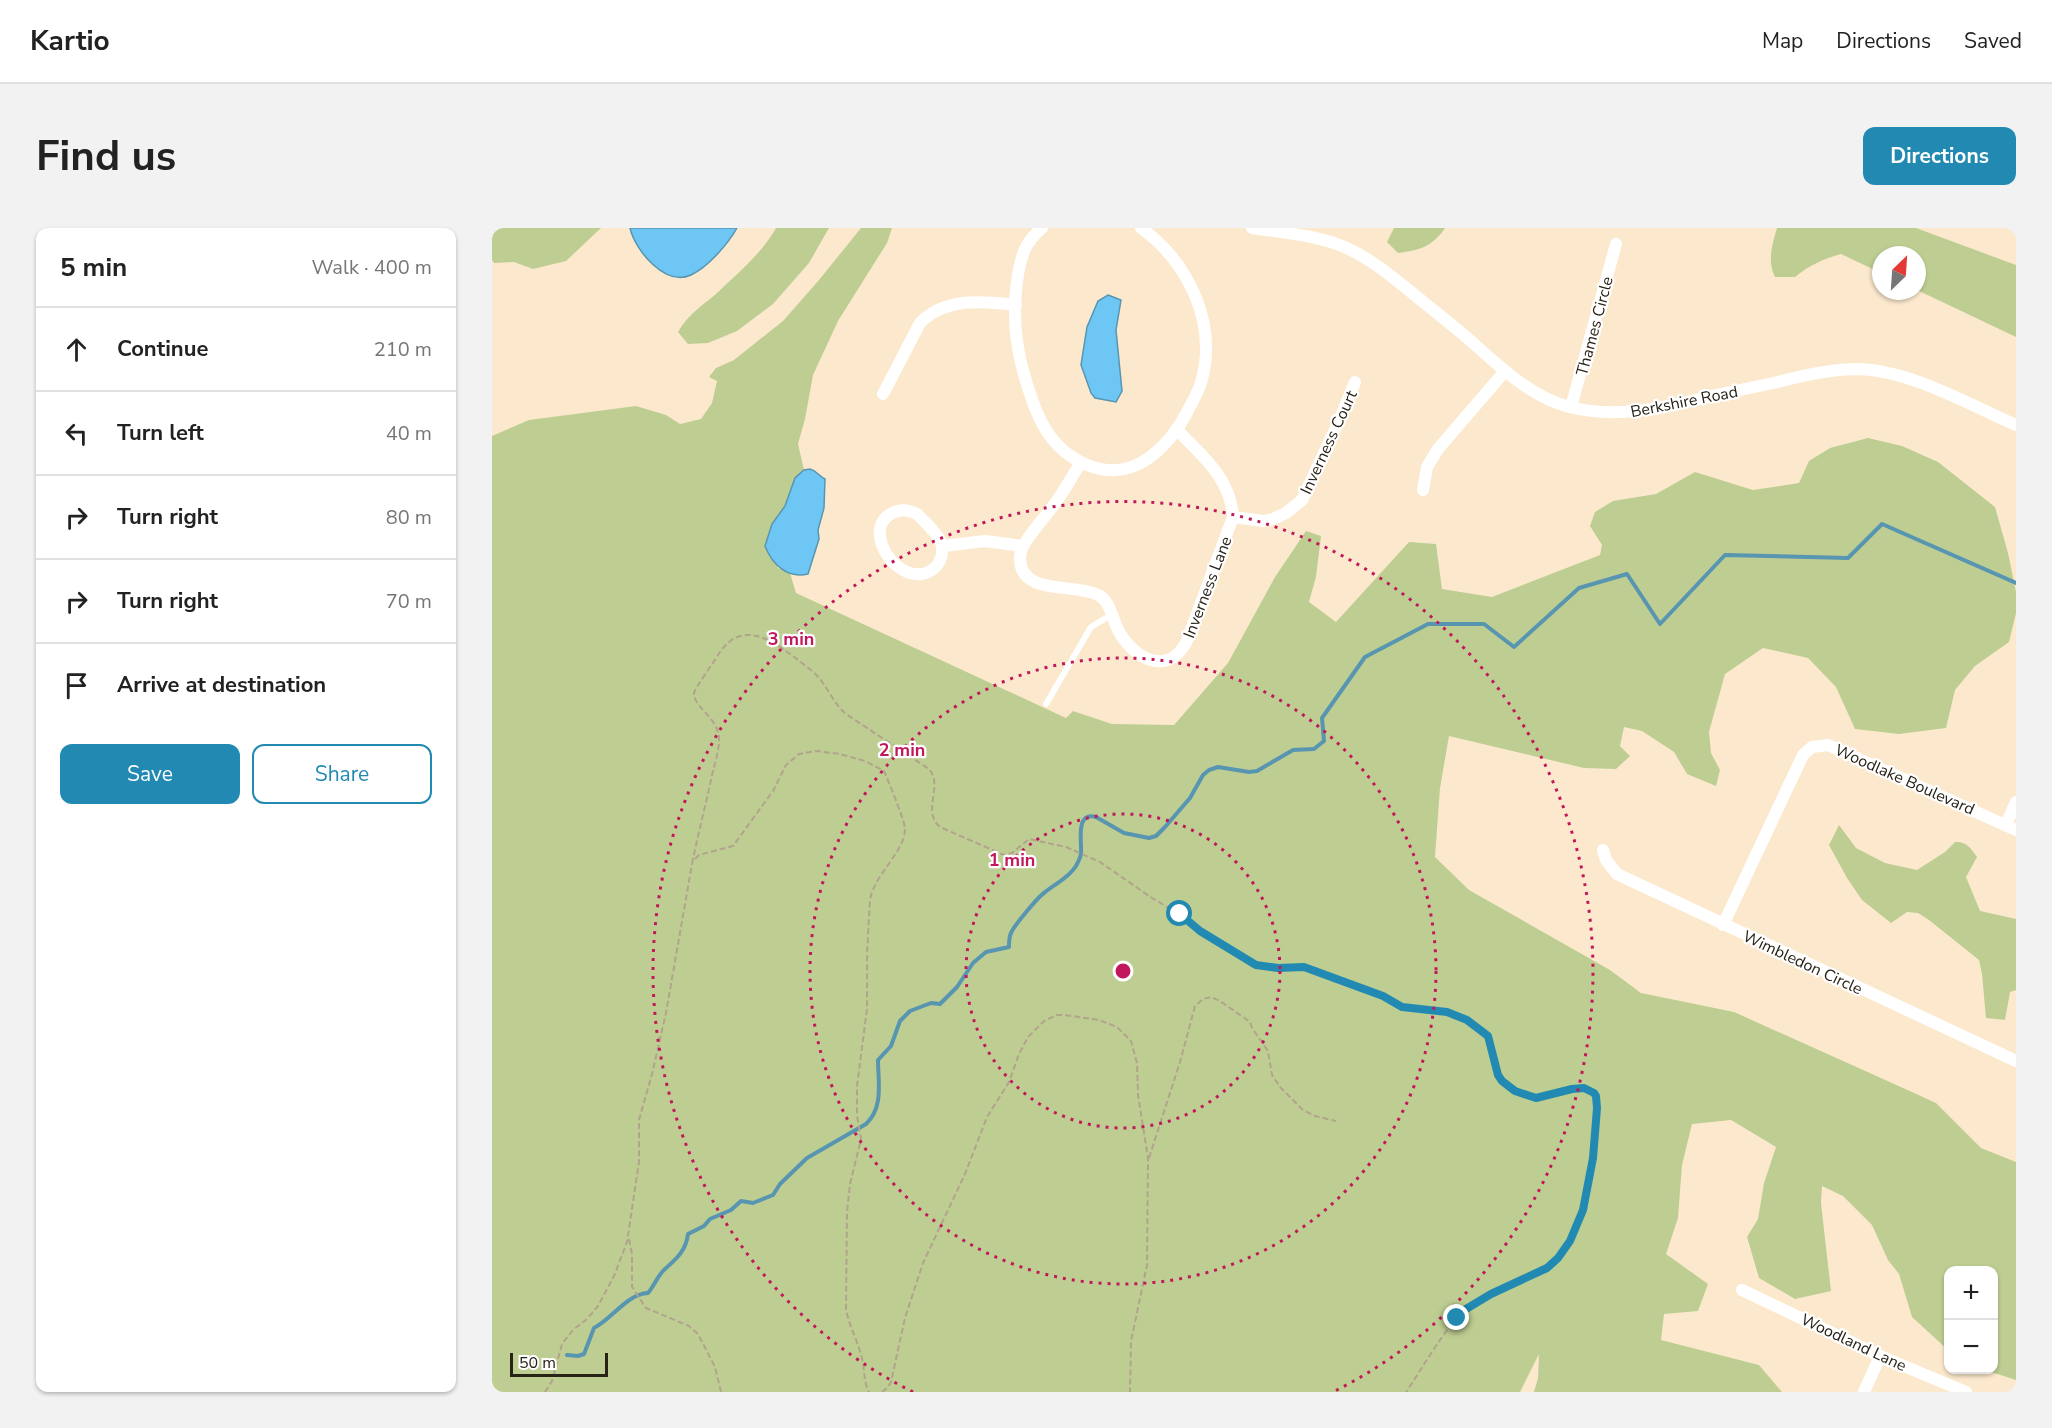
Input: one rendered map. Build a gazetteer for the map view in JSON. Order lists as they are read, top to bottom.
{
  "streets": {
    "street": [
      "Thames Circle",
      "Berkshire Road",
      "Inverness Court",
      "Inverness Lane",
      "Woodlake Boulevard",
      "Wimbledon Circle",
      "Woodland Lane"
    ]
  },
  "crossings": [
    ["Thames Circle", "Berkshire Road"],
    ["Inverness Court", "Inverness Lane"],
    ["Woodlake Boulevard", "Wimbledon Circle"]
  ],
  "scale_bar": "50 m",
  "north": "top right",
  "page": {
    "header": "Kartio",
    "nav": ["Map", "Directions", "Saved"],
    "buttons": [
      "Directions",
      ["Save", "Share"]
    ],
    "title": "Find us",
    "heading": ["5 min", "Walk · 400 m"],
    "list": [
      ["Continue", "210 m"],
      ["Turn left", "40 m"],
      ["Turn right", "80 m"],
      ["Turn right", "70 m"],
      "Arrive at destination"
    ],
    "map_buttons": ["+", "−"],
    "scale": "50 m"
  },
  "rings": ["3 min", "2 min", "1 min"]
}
